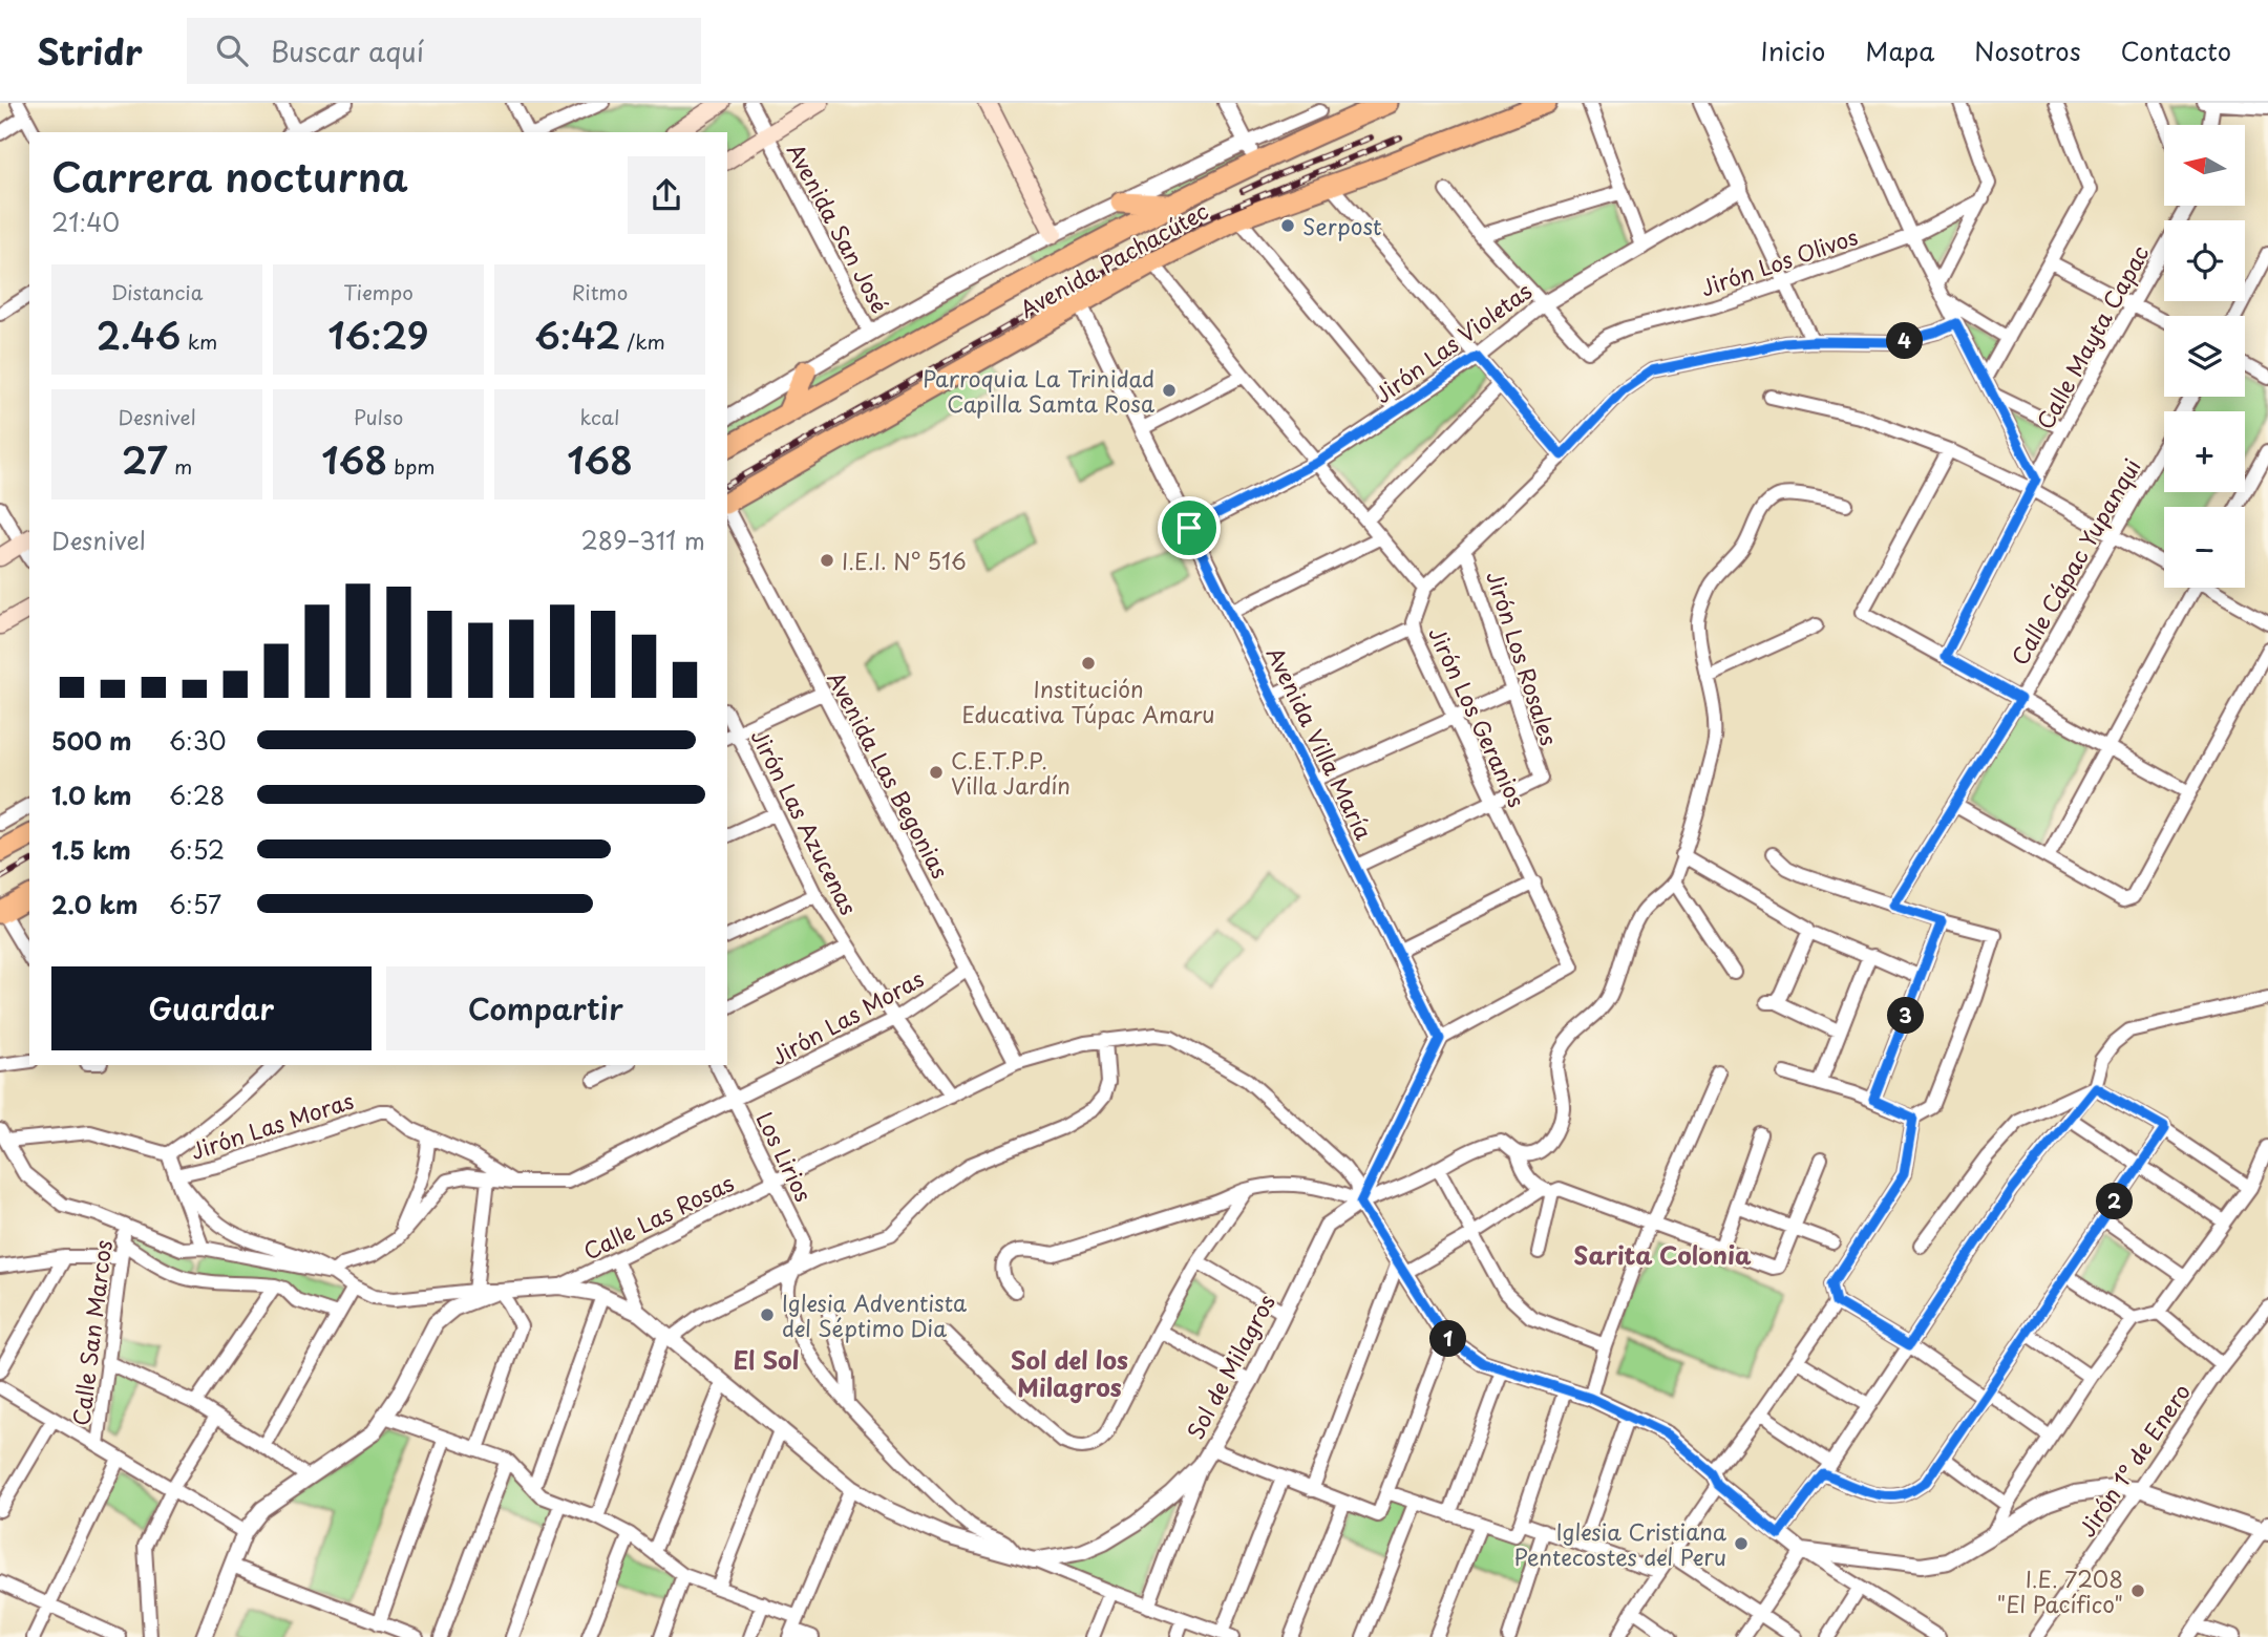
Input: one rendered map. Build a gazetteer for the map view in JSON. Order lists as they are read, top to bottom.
{
  "streets": {
    "main road": ["Avenida Pachacútec"],
    "street": [
      "Avenida San José",
      "Jirón Los Olivos",
      "Calle Mayta Capac",
      "Jirón Las Violetas",
      "Calle Cápac Yupanqui",
      "Jirón Los Rosales",
      "Jirón Los Geranios",
      "Avenida Villa María",
      "Avenida Las Begonias",
      "Jirón Las Azucenas",
      "Jirón Las Moras",
      "Los Lirios",
      "Calle Las Rosas",
      "Calle San Marcos",
      "Sol de Milagros",
      "Jirón 1° de Enero"
    ]
  },
  "crossings": [
    ["Avenida San José", "Avenida Pachacútec"],
    ["Avenida Pachacútec", "Avenida Villa María"],
    ["Jirón Los Olivos", "Jirón Las Violetas"],
    ["Jirón Las Violetas", "Avenida Villa María"],
    ["Jirón Los Rosales", "Jirón Los Geranios"],
    ["Jirón Los Geranios", "Avenida Villa María"],
    ["Avenida Las Begonias", "Jirón Las Moras"],
    ["Jirón Las Azucenas", "Jirón Las Moras"],
    ["Jirón Las Azucenas", "Calle Las Rosas"],
    ["Jirón Las Moras", "Los Lirios"],
    ["Los Lirios", "Calle Las Rosas"]
  ],
  "districts": ["Sarita Colonia", "El Sol", "Sol del los Milagros"],
  "places": [
    "Serpost",
    "Parroquia La Trinidad Capilla Samta Rosa",
    "I.E.I. N° 516",
    "Institución Educativa Túpac Amaru",
    "C.E.T.P.P. Villa Jardín",
    "Iglesia Adventista del Séptimo Dia",
    "Iglesia Cristiana Pentecostes del Peru",
    "I.E. 7208 \"El Pacífico\""
  ],
  "north": "left",
  "page": {
    "header": "Stridr",
    "search": "Buscar aquí",
    "nav": [
      "Inicio",
      "Mapa",
      "Nosotros",
      "Contacto"
    ],
    "map_buttons": ["+", "−"],
    "heading": ["Carrera nocturna", "21:40"],
    "stats": [
      ["Distancia", "2.46 km"],
      ["Tiempo", "16:29"],
      ["Ritmo", "6:42 /km"],
      ["Desnivel", "27 m"],
      ["Pulso", "168 bpm"],
      ["kcal", "168"]
    ],
    "pins": [
      "4",
      "3",
      "2",
      "1"
    ],
    "chart": ["Desnivel", "289–311 m"],
    "list": [
      {
        "name": "500 m",
        "note": "6:30"
      },
      {
        "name": "1.0 km",
        "note": "6:28"
      },
      {
        "name": "1.5 km",
        "note": "6:52"
      },
      {
        "name": "2.0 km",
        "note": "6:57"
      }
    ],
    "buttons": ["Guardar", "Compartir"]
  }
}
